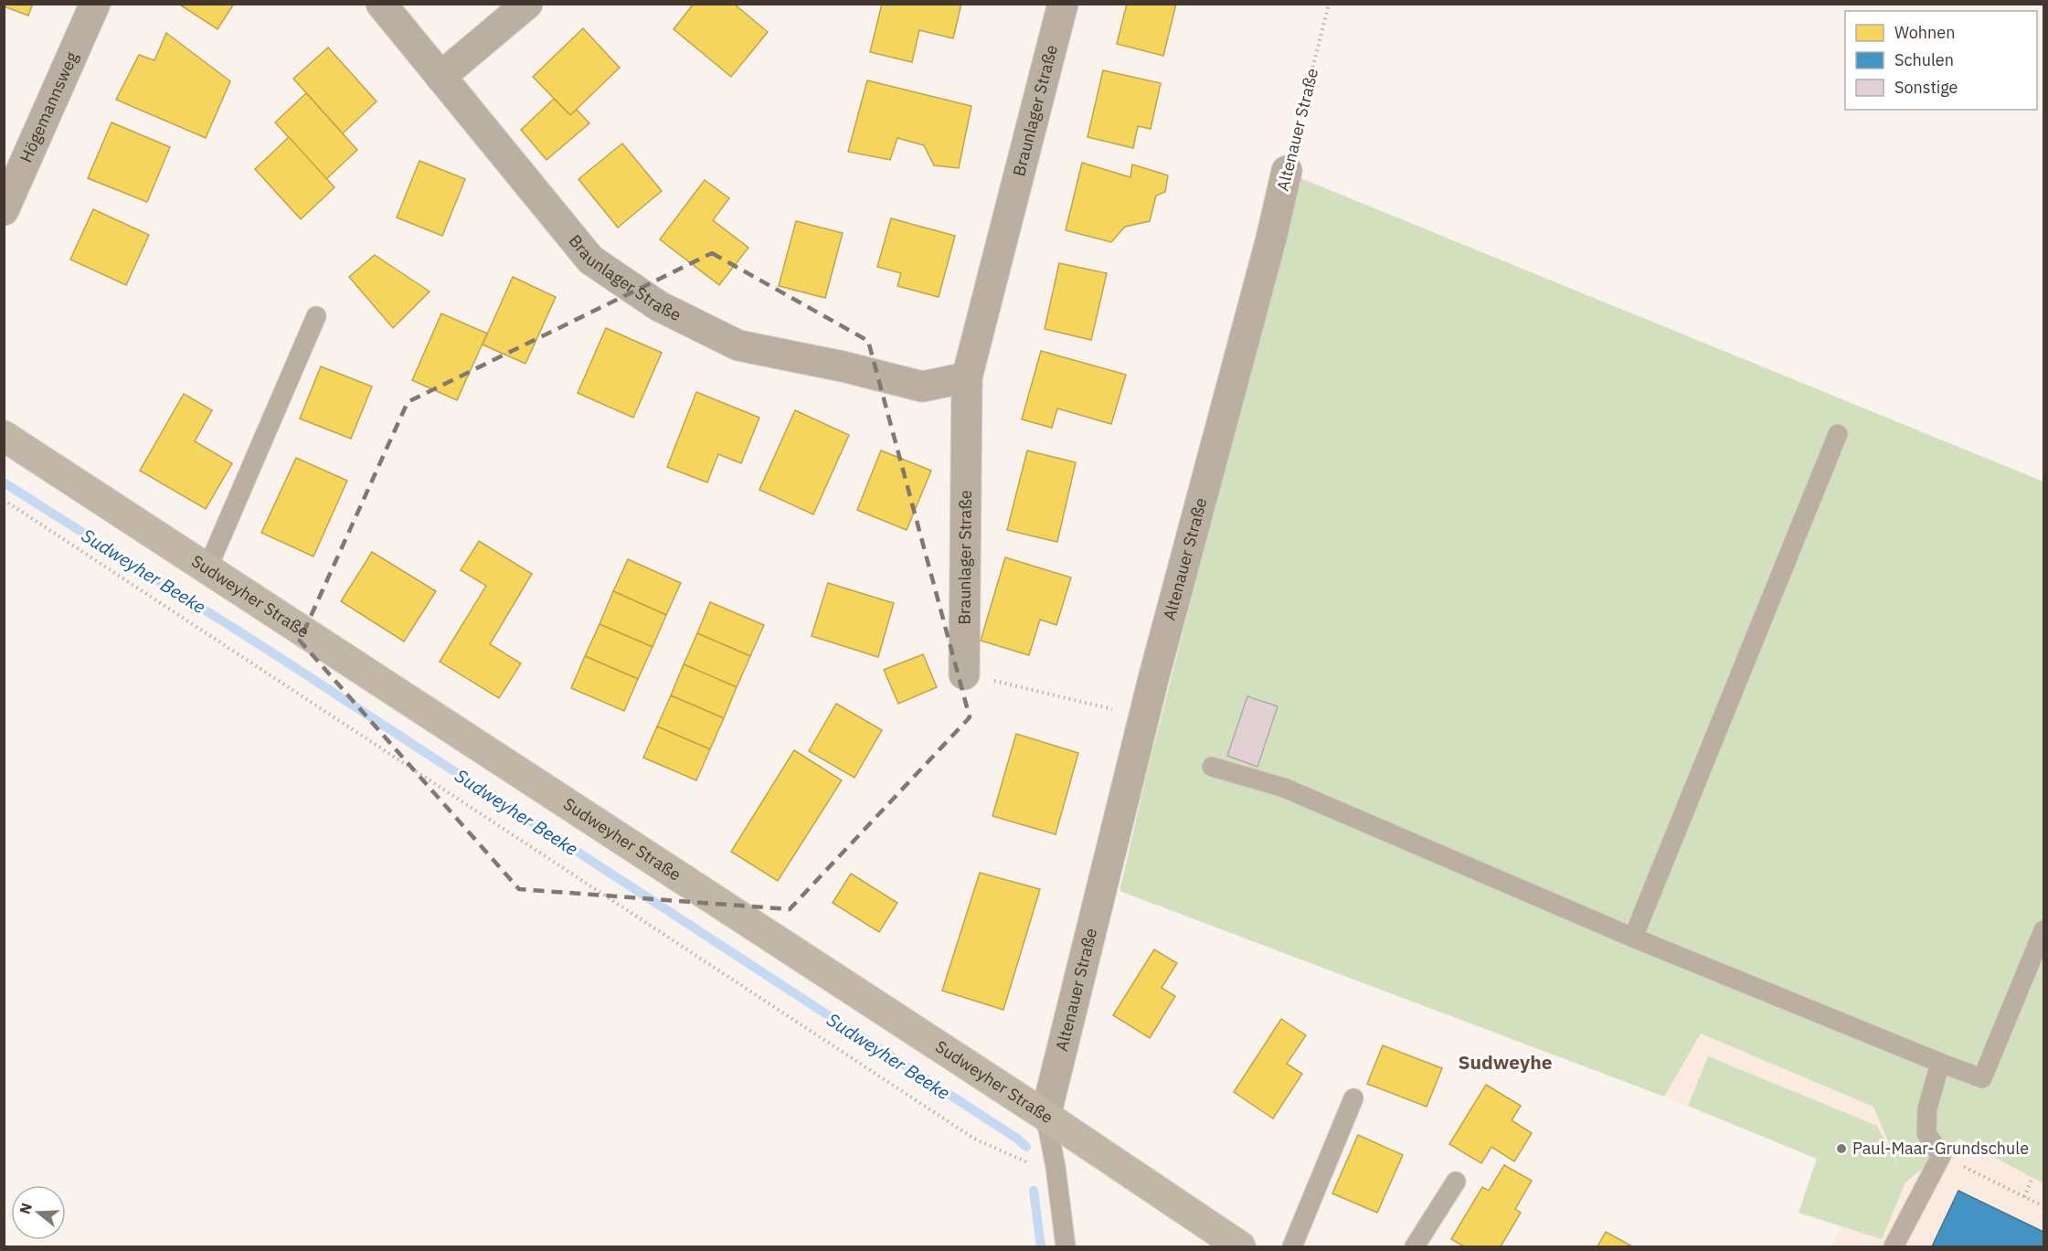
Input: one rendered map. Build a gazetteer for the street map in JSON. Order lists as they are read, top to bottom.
{
  "streets": {
    "main road": ["Sudweyher Straße"],
    "street": ["Högemannsweg", "Braunlager Straße", "Altenauer Straße"]
  },
  "crossings": [
    ["Altenauer Straße", "Sudweyher Straße"]
  ],
  "districts": ["Sudweyhe"],
  "water": ["Sudweyher Beeke"],
  "places": ["Paul-Maar-Grundschule"],
  "legend": ["Wohnen", "Schulen", "Sonstige"],
  "north": "left"
}
